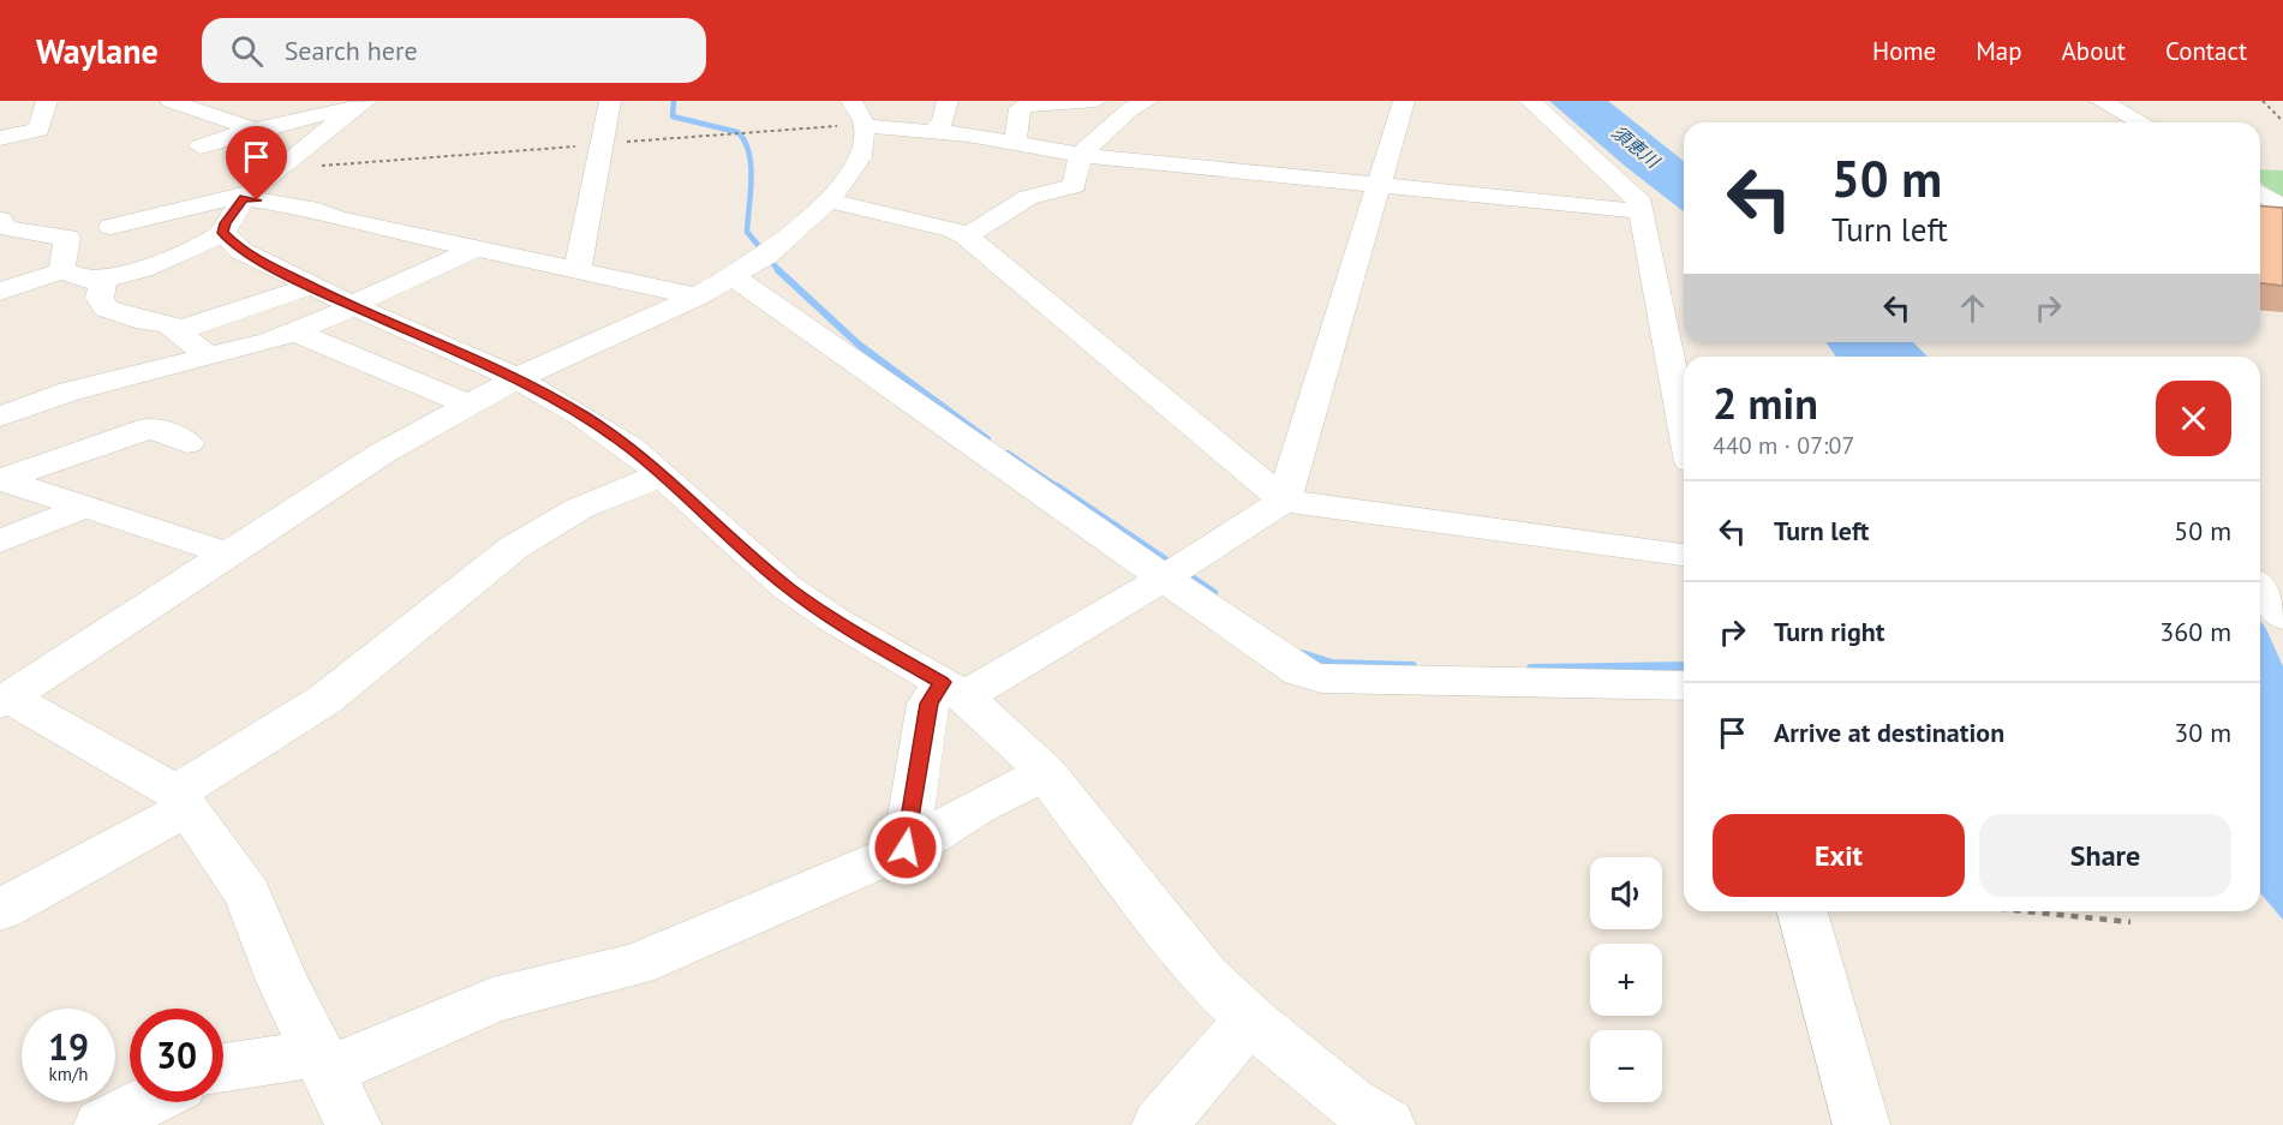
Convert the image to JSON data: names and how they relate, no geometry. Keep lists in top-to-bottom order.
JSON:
{
  "water": ["須恵川"],
  "page": {
    "header": "Waylane",
    "search": "Search here",
    "nav": [
      "Home",
      "Map",
      "About",
      "Contact"
    ],
    "turn": ["50 m", "Turn left"],
    "heading": ["2 min", "440 m · 07:07"],
    "list": [
      {
        "name": "Turn left",
        "value": "50 m"
      },
      {
        "name": "Turn right",
        "value": "360 m"
      },
      {
        "name": "Arrive at destination",
        "value": "30 m"
      }
    ],
    "buttons": ["Exit", "Share"],
    "map_buttons": ["+", "−"],
    "speed": "19 km/h",
    "limit": "30"
  }
}
